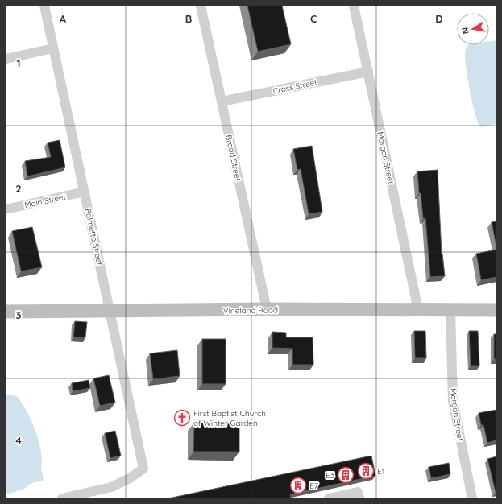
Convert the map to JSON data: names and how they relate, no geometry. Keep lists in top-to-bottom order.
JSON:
{
  "streets": {
    "main road": ["Vineland Road"],
    "street": [
      "Cross Street",
      "Broad Street",
      "Morgan Street",
      "Main Street",
      "Palmetto Street"
    ]
  },
  "crossings": [
    ["Cross Street", "Broad Street"],
    ["Cross Street", "Morgan Street"],
    ["Broad Street", "Vineland Road"],
    ["Morgan Street", "Vineland Road"],
    ["Main Street", "Palmetto Street"],
    ["Palmetto Street", "Vineland Road"]
  ],
  "places": {
    "church": ["First Baptist Church of Winter Garden"],
    "building": ["E1", "E3", "E7"]
  },
  "north": "left",
  "grid": {
    "columns": [
      "A",
      "B",
      "C",
      "D"
    ],
    "rows": [
      "1",
      "2",
      "3",
      "4"
    ]
  }
}
